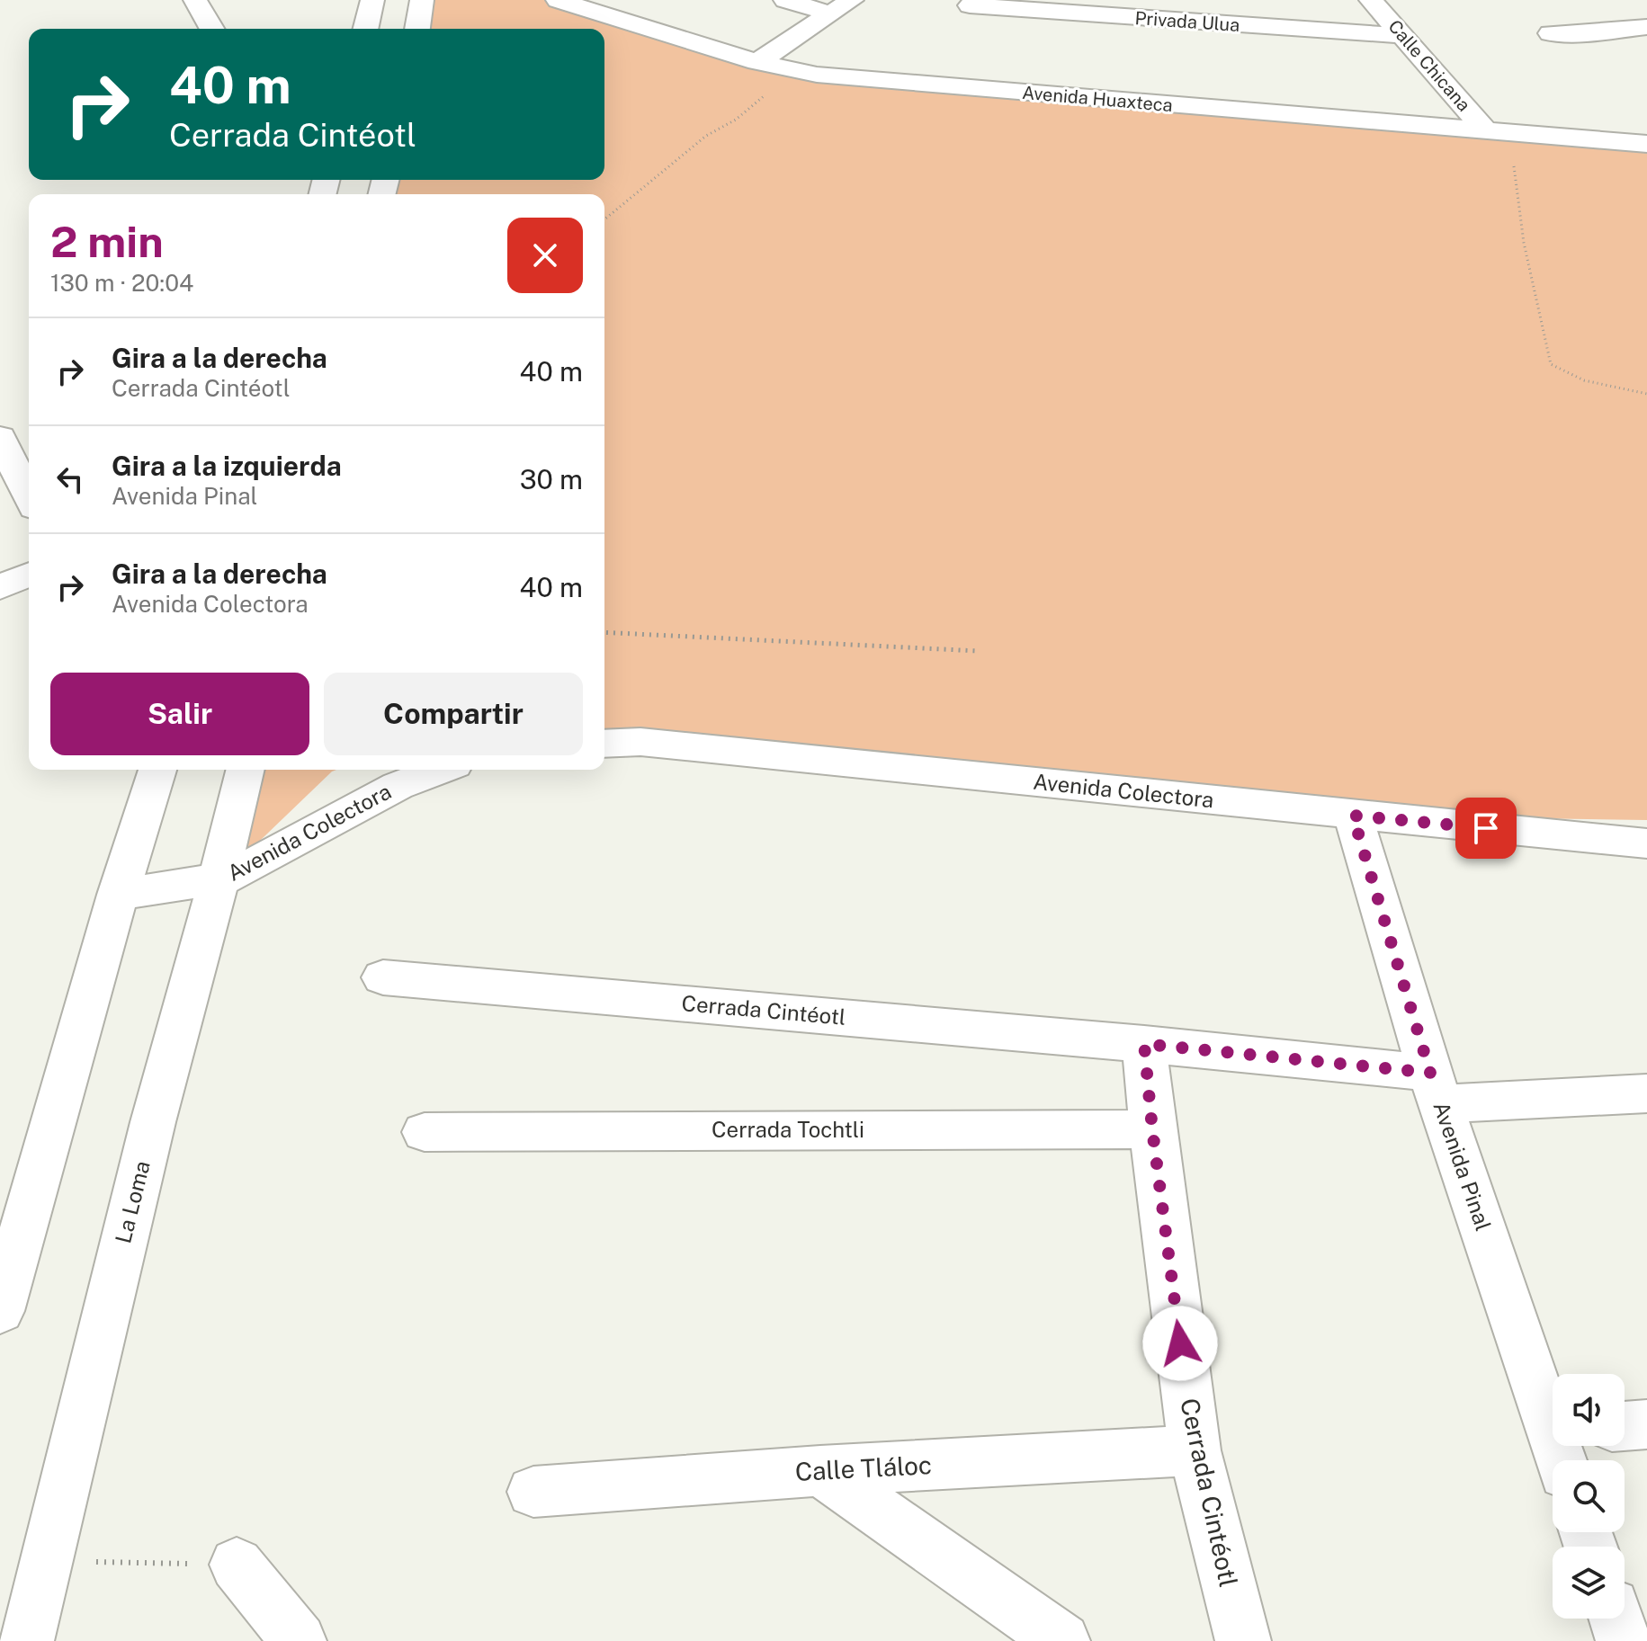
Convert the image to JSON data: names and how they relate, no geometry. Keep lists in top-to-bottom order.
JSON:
{
  "streets": {
    "street": [
      "Privada Ulua",
      "Calle Chicana",
      "Avenida Huaxteca",
      "Avenida Colectora",
      "Cerrada Cintéotl",
      "Cerrada Tochtli",
      "Avenida Pinal",
      "La Loma",
      "Calle Tláloc"
    ]
  },
  "crossings": [
    ["Privada Ulua", "Calle Chicana"],
    ["Calle Chicana", "Avenida Huaxteca"],
    ["Avenida Colectora", "Avenida Pinal"],
    ["Avenida Colectora", "La Loma"],
    ["Cerrada Cintéotl", "Cerrada Tochtli"],
    ["Cerrada Cintéotl", "Avenida Pinal"],
    ["Cerrada Cintéotl", "Calle Tláloc"]
  ],
  "page": {
    "turn": ["40 m", "Cerrada Cintéotl"],
    "heading": ["2 min", "130 m · 20:04"],
    "list": [
      {
        "name": "Gira a la derecha",
        "note": "Cerrada Cintéotl",
        "value": "40 m"
      },
      {
        "name": "Gira a la izquierda",
        "note": "Avenida Pinal",
        "value": "30 m"
      },
      {
        "name": "Gira a la derecha",
        "note": "Avenida Colectora",
        "value": "40 m"
      }
    ],
    "buttons": ["Salir", "Compartir"]
  }
}
